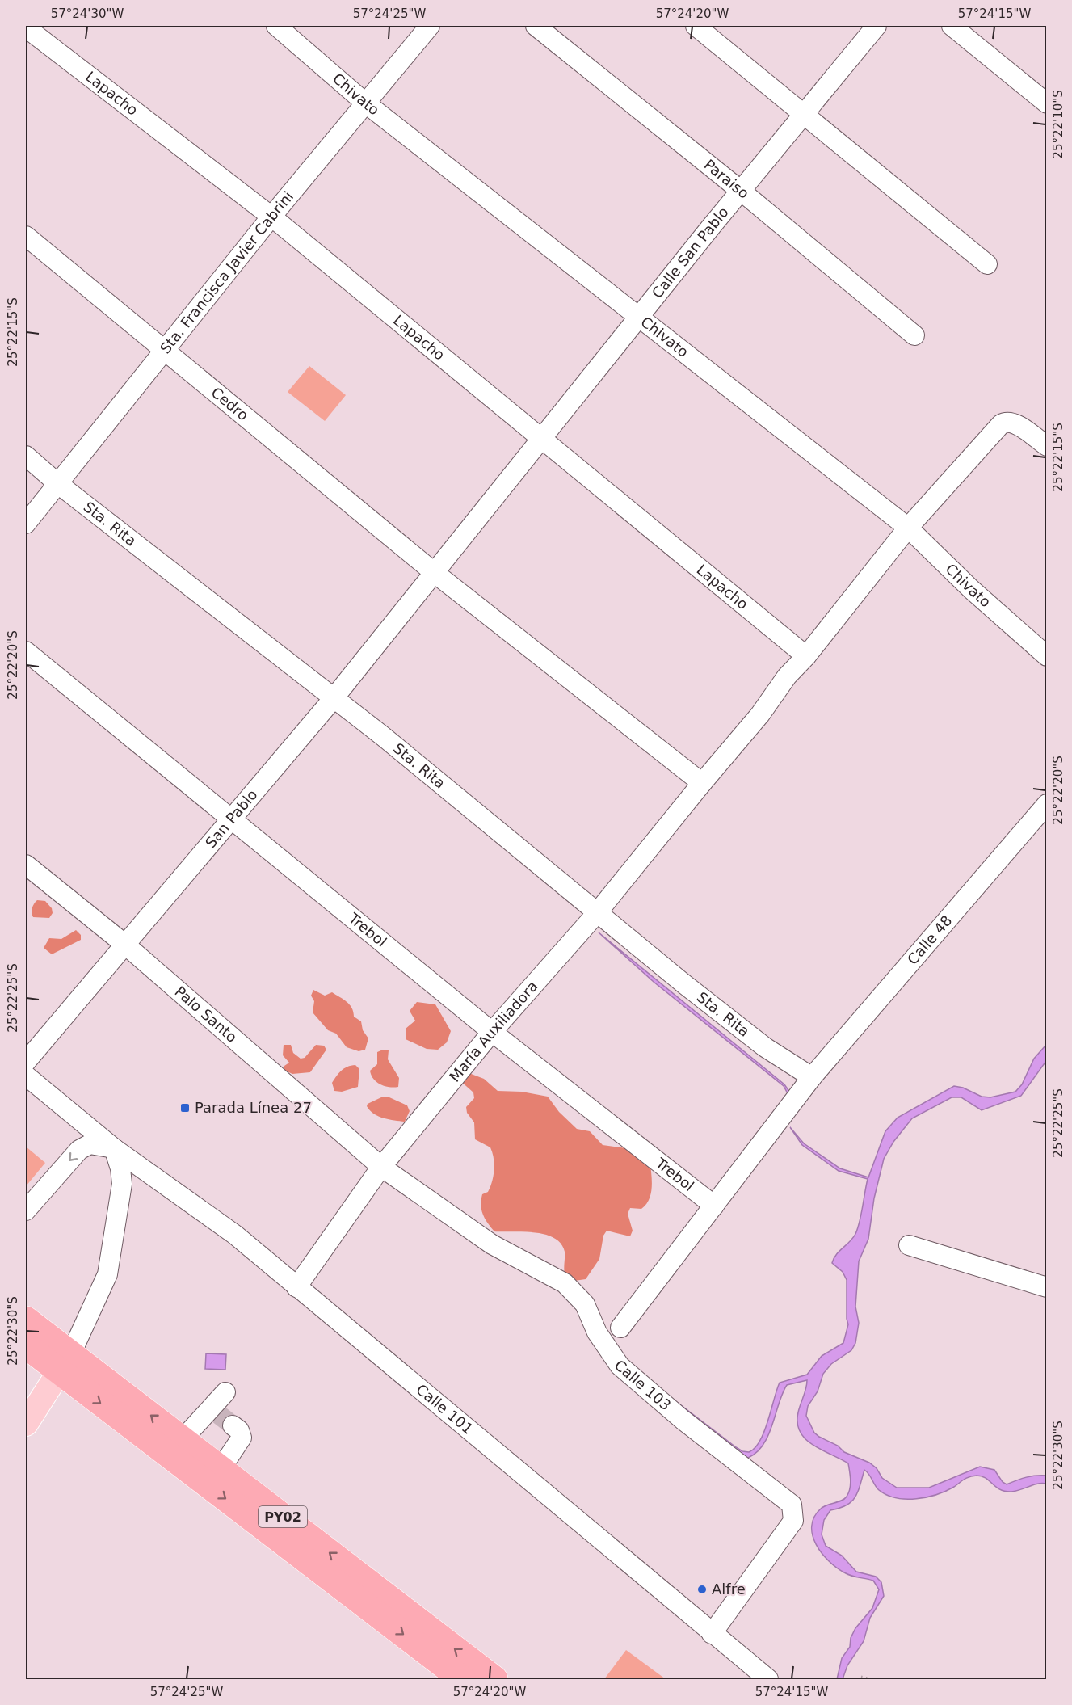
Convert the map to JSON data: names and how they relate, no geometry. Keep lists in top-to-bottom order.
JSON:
{
  "streets": {
    "highway": ["PY02"],
    "street": [
      "Lapacho",
      "Chivato",
      "Paraiso",
      "Calle San Pablo",
      "Sta. Francisca Javier Cabrini",
      "Cedro",
      "Sta. Rita",
      "San Pablo",
      "Trebol",
      "Calle 48",
      "Palo Santo",
      "María Auxiliadora",
      "Calle 103",
      "Calle 101"
    ]
  },
  "crossings": [
    ["Lapacho", "Calle San Pablo"],
    ["Lapacho", "Sta. Francisca Javier Cabrini"],
    ["Lapacho", "María Auxiliadora"],
    ["Chivato", "Calle San Pablo"],
    ["Chivato", "Sta. Francisca Javier Cabrini"],
    ["Chivato", "María Auxiliadora"],
    ["Paraiso", "Calle San Pablo"],
    ["Calle San Pablo", "Cedro"],
    ["Calle San Pablo", "San Pablo"],
    ["Sta. Francisca Javier Cabrini", "Cedro"],
    ["Sta. Francisca Javier Cabrini", "Sta. Rita"],
    ["Cedro", "San Pablo"],
    ["Cedro", "María Auxiliadora"],
    ["Sta. Rita", "San Pablo"],
    ["Sta. Rita", "Calle 48"],
    ["Sta. Rita", "María Auxiliadora"],
    ["San Pablo", "Trebol"],
    ["San Pablo", "Palo Santo"],
    ["Trebol", "Calle 48"],
    ["Trebol", "María Auxiliadora"],
    ["Palo Santo", "María Auxiliadora"],
    ["Palo Santo", "Calle 103"],
    ["María Auxiliadora", "Calle 103"],
    ["María Auxiliadora", "Calle 101"],
    ["Calle 103", "Calle 101"]
  ],
  "places": {
    "transit": ["Parada Línea 27"],
    "other": ["Alfre"]
  },
  "coordinates": [
    "57°24'30\"W",
    "57°24'25\"W",
    "57°24'20\"W",
    "57°24'15\"W",
    "25°22'10\"S",
    "25°22'15\"S",
    "25°22'20\"S",
    "25°22'25\"S",
    "25°22'30\"S"
  ]
}
